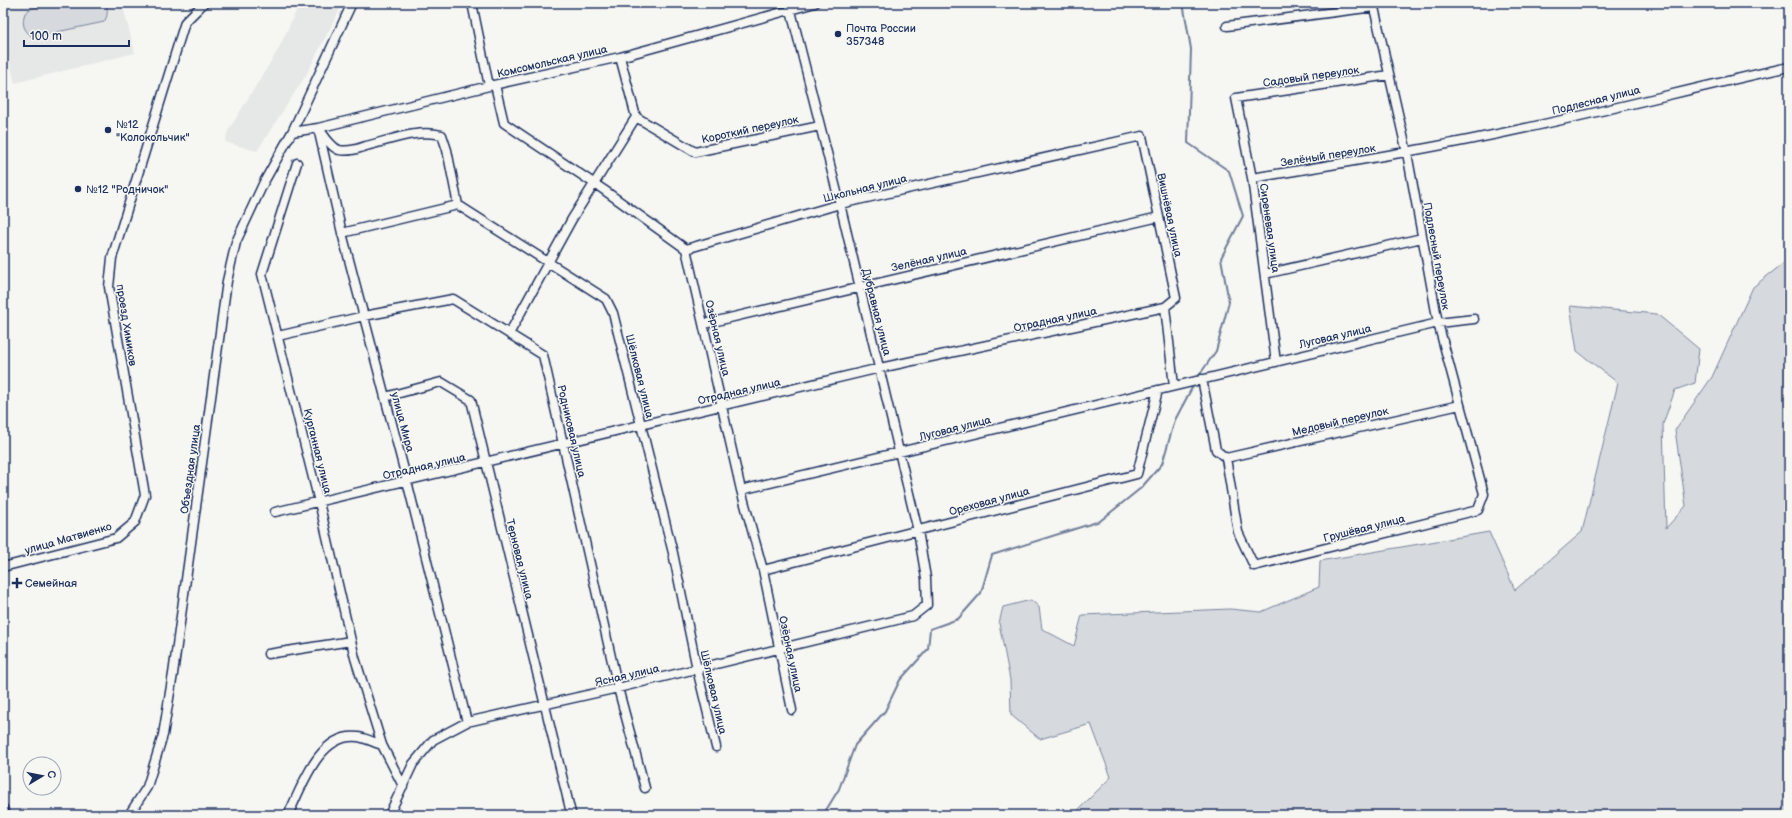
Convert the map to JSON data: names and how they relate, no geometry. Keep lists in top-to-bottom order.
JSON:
{
  "streets": {
    "street": [
      "Комсомольская улица",
      "Садовый переулок",
      "Подлесная улица",
      "Короткий переулок",
      "Зелёный переулок",
      "Школьная улица",
      "Вишнёвая улица",
      "Сиреневая улица",
      "Подлесный переулок",
      "Зелёная улица",
      "Дубравная улица",
      "Отрадная улица",
      "проезд Химиков",
      "Луговая улица",
      "Озёрная улица",
      "Шёлковая улица",
      "Медовый переулок",
      "улица Мира",
      "Родниковая улица",
      "Курганная улица",
      "Объездная улица",
      "Ореховая улица",
      "Грушёвая улица",
      "улица Матвиенко",
      "Терновая улица",
      "Ясная улица"
    ]
  },
  "crossings": [
    ["Комсомольская улица", "Дубравная улица"],
    ["Комсомольская улица", "улица Мира"],
    ["Комсомольская улица", "Объездная улица"],
    ["Садовый переулок", "Сиреневая улица"],
    ["Садовый переулок", "Подлесный переулок"],
    ["Подлесная улица", "Зелёный переулок"],
    ["Подлесная улица", "Подлесный переулок"],
    ["Короткий переулок", "Дубравная улица"],
    ["Зелёный переулок", "Сиреневая улица"],
    ["Зелёный переулок", "Подлесный переулок"],
    ["Школьная улица", "Вишнёвая улица"],
    ["Школьная улица", "Дубравная улица"],
    ["Школьная улица", "Озёрная улица"],
    ["Вишнёвая улица", "Зелёная улица"],
    ["Вишнёвая улица", "Отрадная улица"],
    ["Сиреневая улица", "Луговая улица"],
    ["Подлесный переулок", "Луговая улица"],
    ["Подлесный переулок", "Медовый переулок"],
    ["Подлесный переулок", "Грушёвая улица"],
    ["Зелёная улица", "Дубравная улица"],
    ["Зелёная улица", "Озёрная улица"],
    ["Дубравная улица", "Отрадная улица"],
    ["Дубравная улица", "Луговая улица"],
    ["Дубравная улица", "Ореховая улица"],
    ["Дубравная улица", "Ясная улица"],
    ["Отрадная улица", "Озёрная улица"],
    ["Отрадная улица", "Шёлковая улица"],
    ["Отрадная улица", "улица Мира"],
    ["Отрадная улица", "Родниковая улица"],
    ["Отрадная улица", "Курганная улица"],
    ["Отрадная улица", "Терновая улица"],
    ["проезд Химиков", "улица Матвиенко"],
    ["Луговая улица", "Озёрная улица"],
    ["Луговая улица", "Ореховая улица"],
    ["Озёрная улица", "Ореховая улица"],
    ["Озёрная улица", "Ясная улица"],
    ["Шёлковая улица", "Ясная улица"],
    ["Медовый переулок", "Грушёвая улица"],
    ["улица Мира", "Родниковая улица"],
    ["улица Мира", "Терновая улица"],
    ["улица Мира", "Ясная улица"],
    ["Родниковая улица", "Курганная улица"],
    ["Родниковая улица", "Ясная улица"],
    ["Курганная улица", "Ясная улица"],
    ["Терновая улица", "Ясная улица"]
  ],
  "places": {
    "other": ["Почта России 357348", "№12 \"Колокольчик\"", "№12 \"Родничок\""],
    "health": ["Семейная"]
  },
  "scale_bar": "100 m",
  "north": "right"
}
